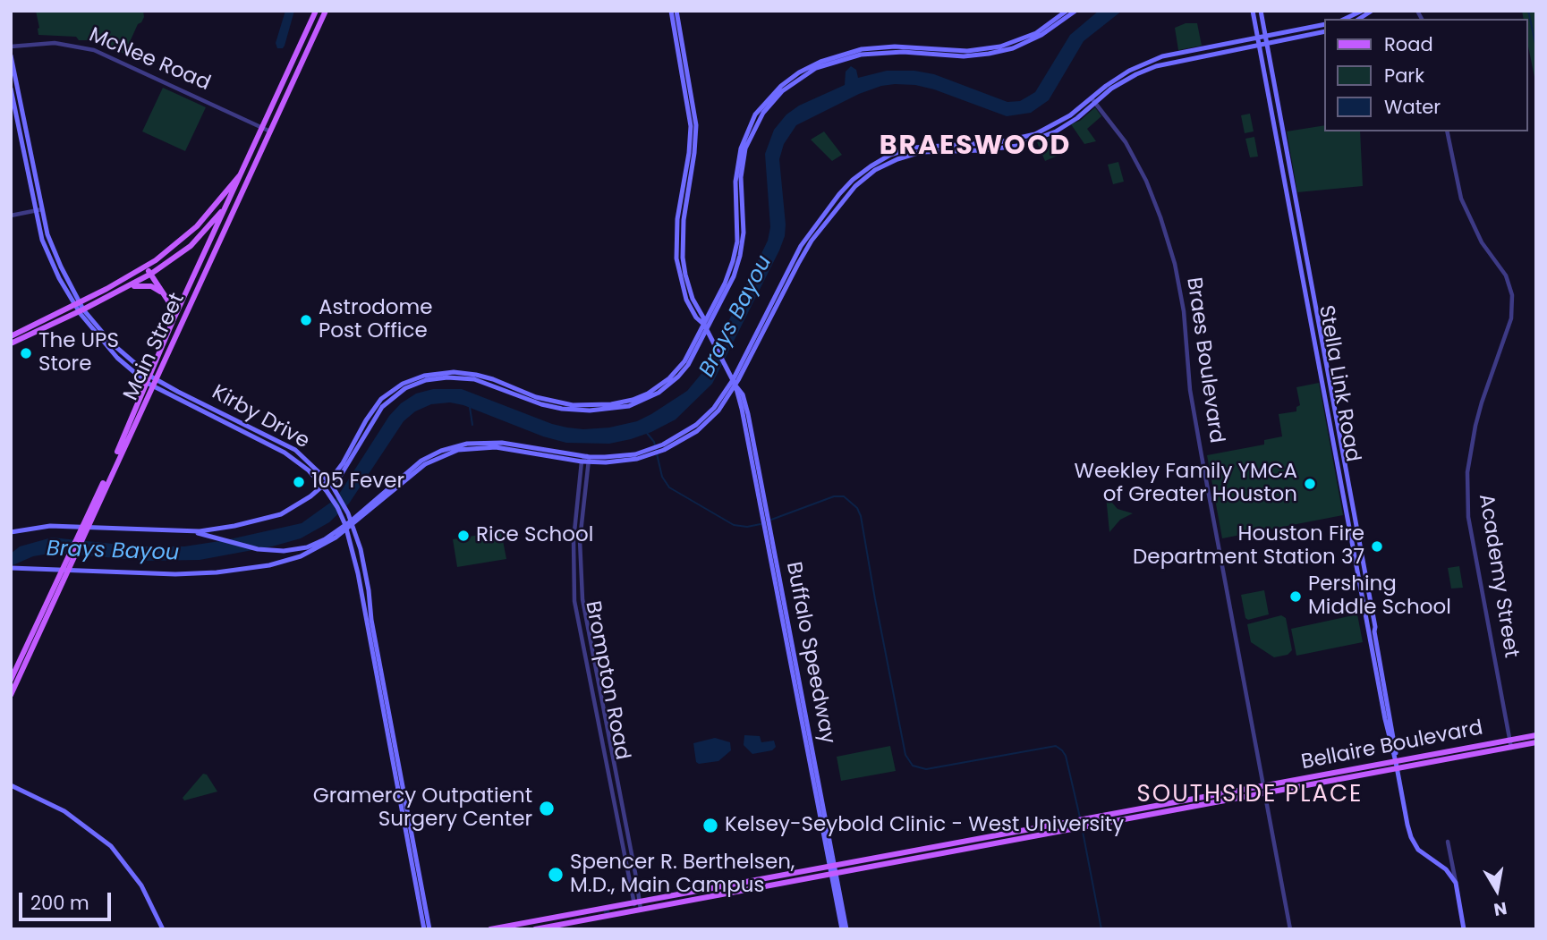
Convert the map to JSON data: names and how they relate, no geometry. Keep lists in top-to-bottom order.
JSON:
{
  "streets": {
    "main road": [
      "Main Street",
      "Stella Link Road",
      "Kirby Drive",
      "Buffalo Speedway",
      "Bellaire Boulevard"
    ],
    "street": [
      "McNee Road",
      "Braes Boulevard",
      "Academy Street",
      "Brompton Road"
    ]
  },
  "crossings": [
    ["McNee Road", "Main Street"],
    ["Main Street", "Kirby Drive"],
    ["Braes Boulevard", "Bellaire Boulevard"],
    ["Stella Link Road", "Bellaire Boulevard"],
    ["Academy Street", "Bellaire Boulevard"],
    ["Buffalo Speedway", "Bellaire Boulevard"],
    ["Brompton Road", "Bellaire Boulevard"]
  ],
  "districts": ["BRAESWOOD", "SOUTHSIDE PLACE"],
  "water": ["Brays Bayou"],
  "places": [
    "Astrodome Post Office",
    "The UPS Store",
    "105 Fever",
    "Weekley Family YMCA of Greater Houston",
    "Rice School",
    "Houston Fire Department Station 37",
    "Pershing Middle School",
    "Gramercy Outpatient Surgery Center",
    "Kelsey-Seybold Clinic - West University",
    "Spencer R. Berthelsen, M.D., Main Campus"
  ],
  "legend": ["Road", "Park", "Water"],
  "scale_bar": "200 m",
  "north": "bottom"
}
